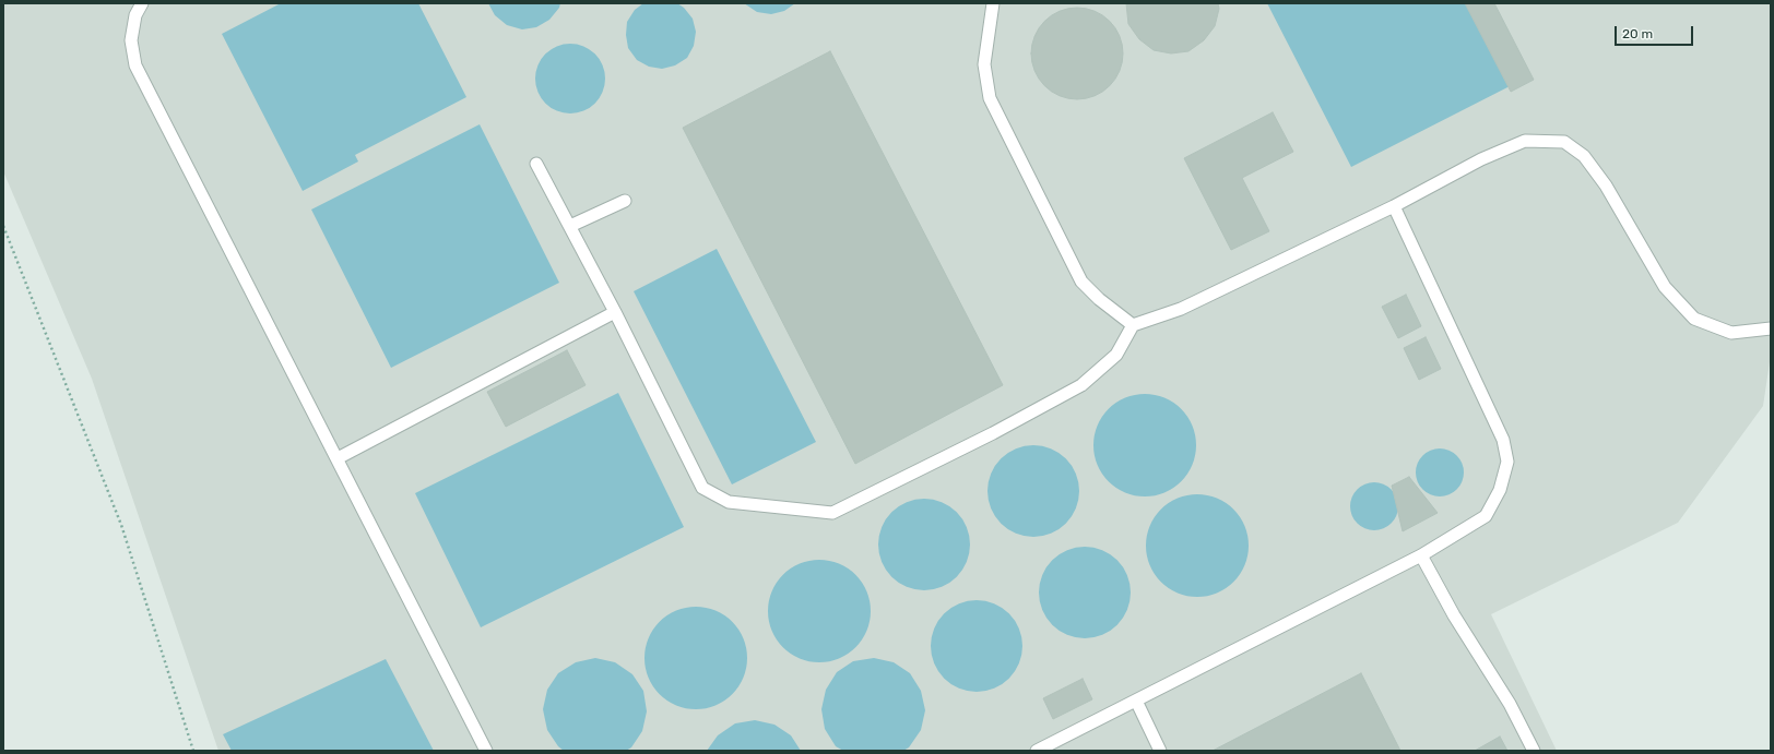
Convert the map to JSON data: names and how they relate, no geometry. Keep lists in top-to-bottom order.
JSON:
{
  "scale_bar": "20 m"
}
